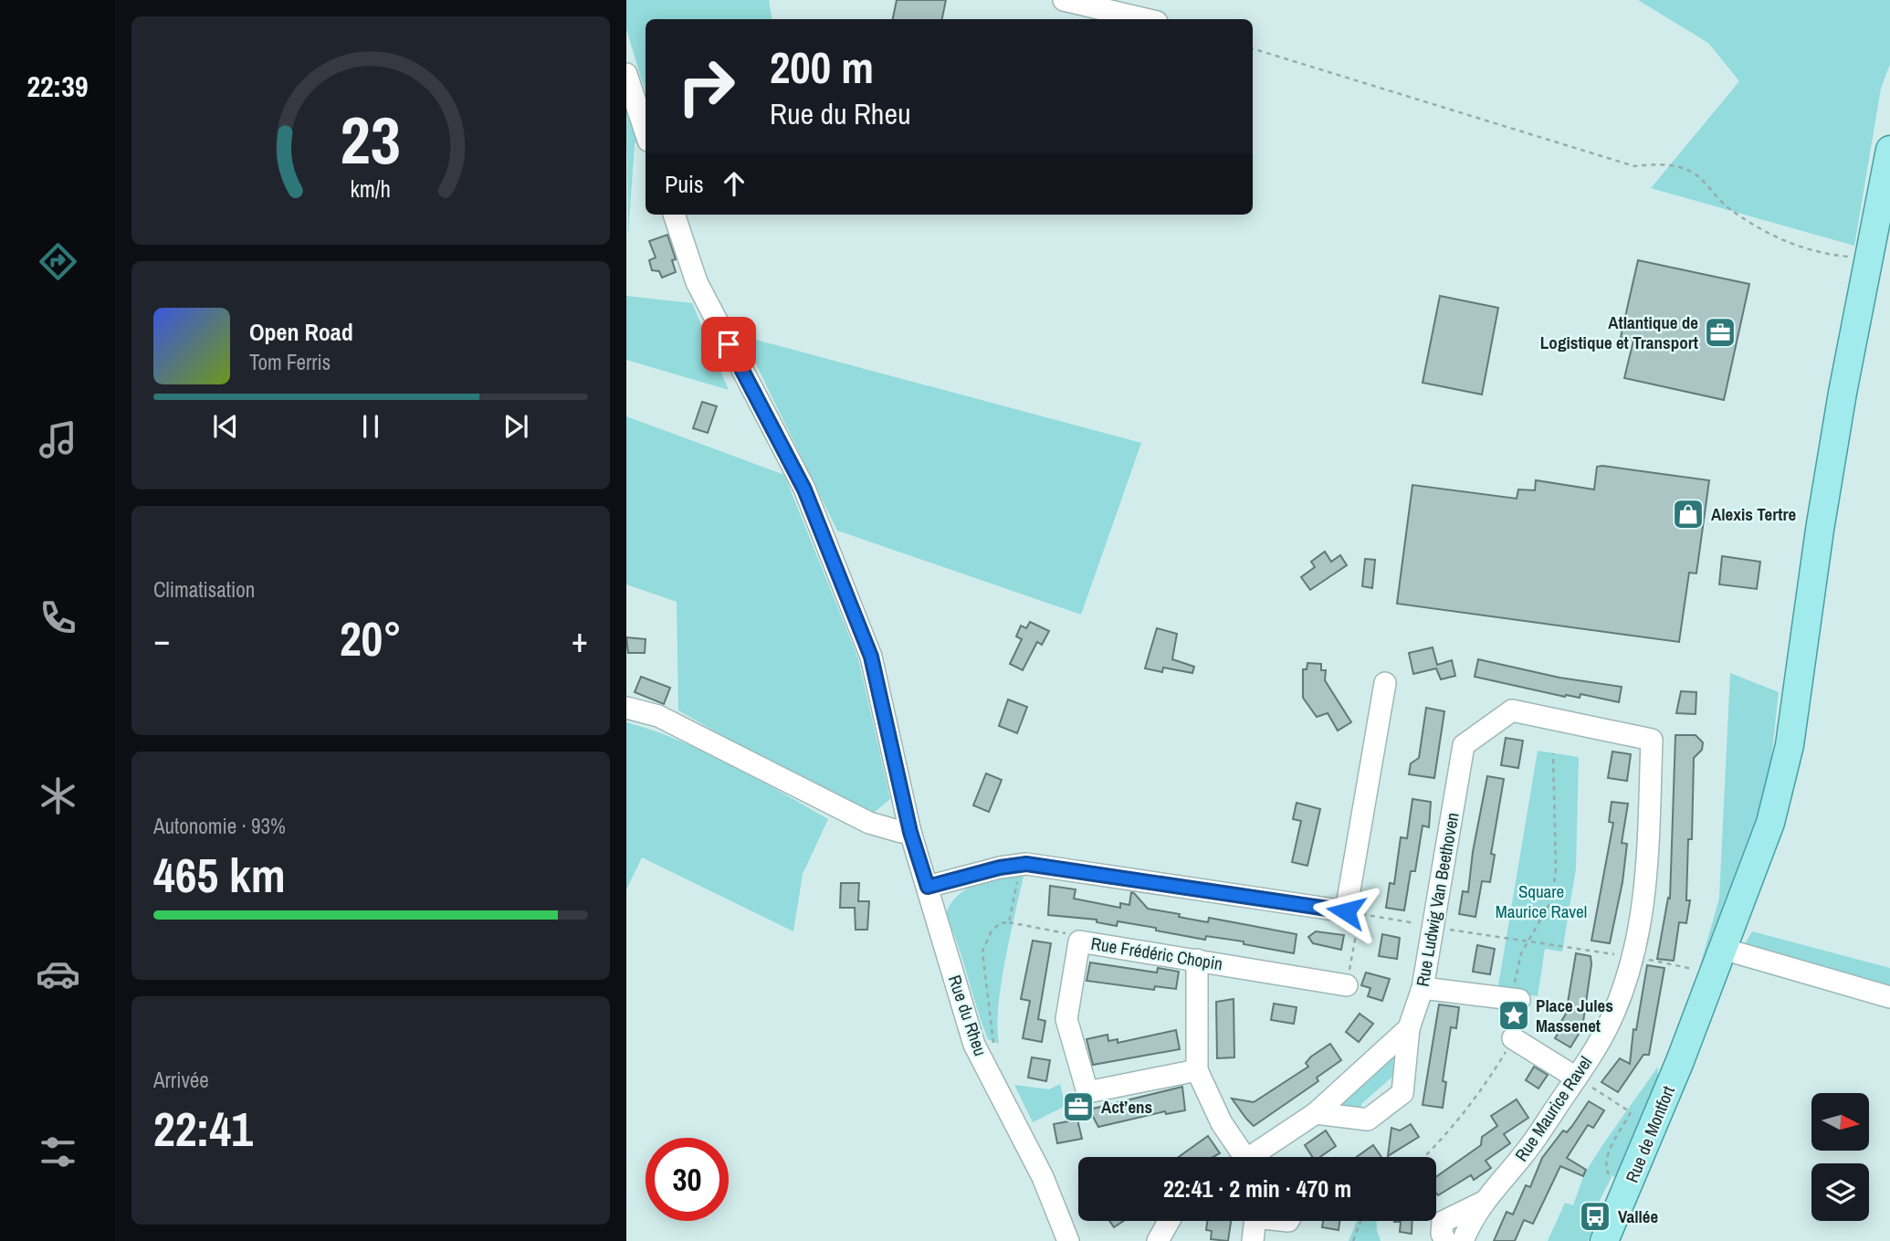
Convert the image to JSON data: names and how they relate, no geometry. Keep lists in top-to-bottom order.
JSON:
{
  "streets": {
    "main road": ["Rue de Montfort"],
    "street": [
      "Rue Ludwig Van Beethoven",
      "Rue Frédéric Chopin",
      "Rue du Rheu",
      "Rue Maurice Ravel"
    ]
  },
  "crossings": [
    ["Rue Ludwig Van Beethoven", "Rue Maurice Ravel"]
  ],
  "parks": ["Square Maurice Ravel"],
  "places": {
    "office": ["Atlantique de Logistique et Transport", "Act’ens"],
    "shop": ["Alexis Tertre"],
    "place": ["Place Jules Massenet"],
    "bus stop": ["Vallée"]
  },
  "north": "right",
  "page": {
    "tabs": "22:39",
    "turn": ["200 m", "Rue du Rheu"],
    "then": "Puis",
    "song": ["Open Road", "Tom Ferris"],
    "tile": [
      "Climatisation",
      ["Autonomie · 93%", "465 km"],
      ["Arrivée", "22:41"]
    ],
    "heat": ["−", "20°", "+"],
    "limit": "30",
    "trip": "22:41 · 2 min · 470 m",
    "gauge": ["23", "km/h"]
  }
}
